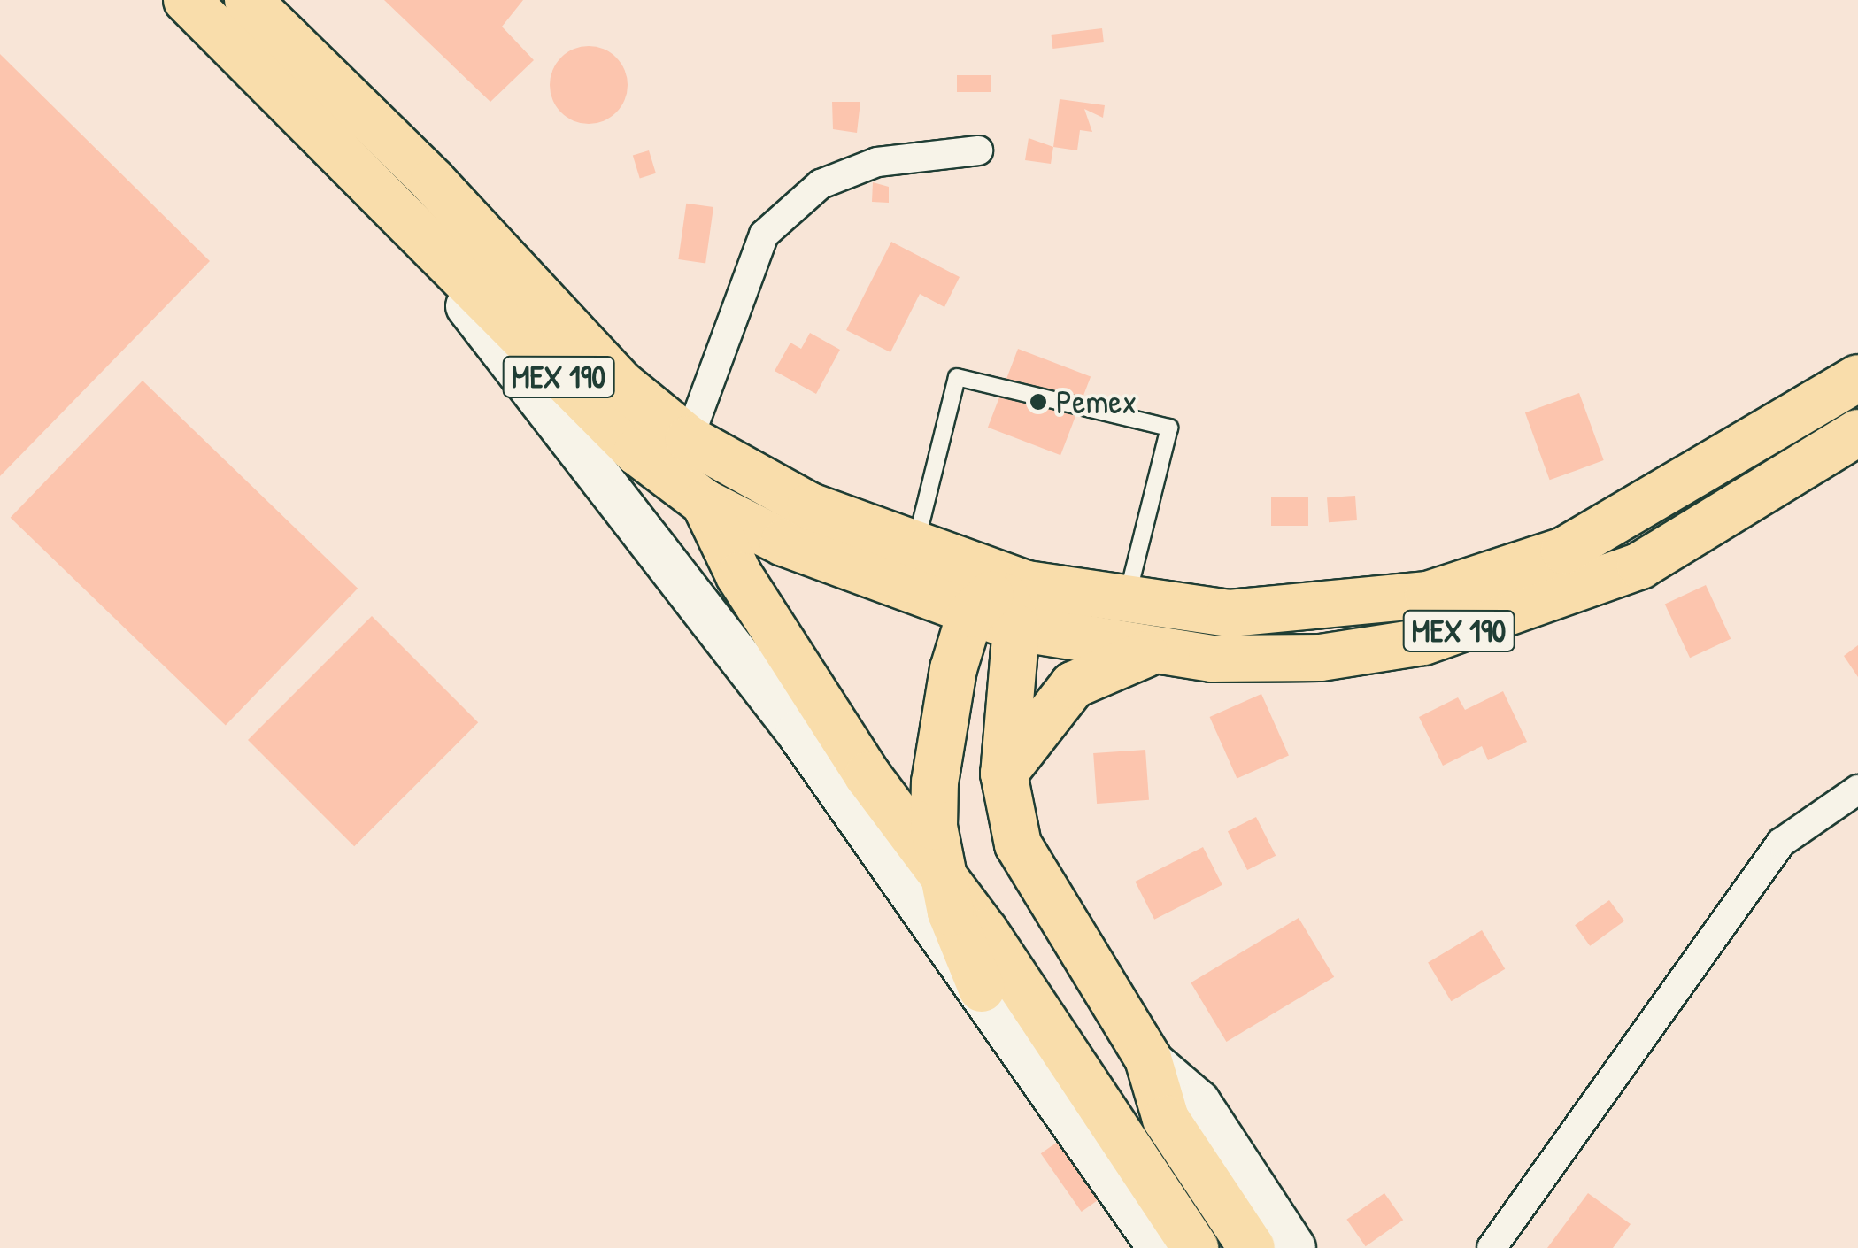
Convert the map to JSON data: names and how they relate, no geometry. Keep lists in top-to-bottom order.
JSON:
{
  "streets": {
    "main road": ["MEX 190"]
  },
  "places": ["Pemex"]
}
